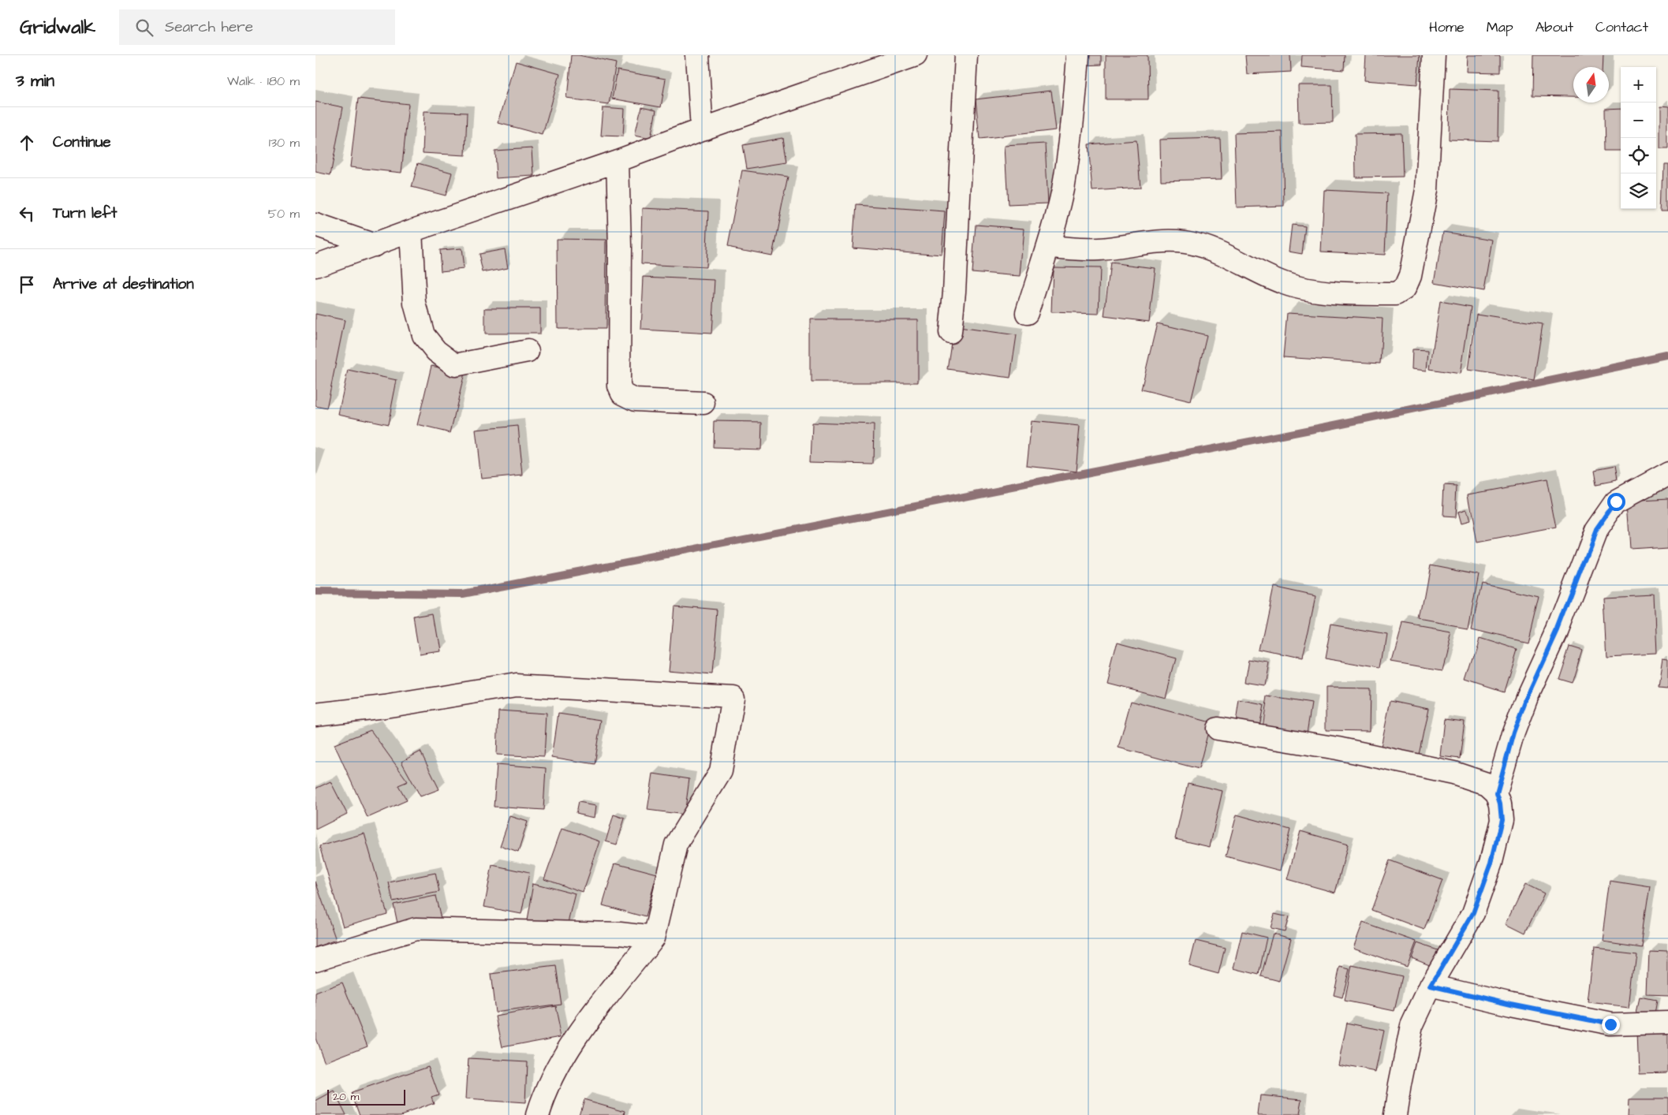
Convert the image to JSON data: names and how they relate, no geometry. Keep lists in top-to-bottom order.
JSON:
{
  "scale_bar": "20 m",
  "north": "top",
  "page": {
    "header": "Gridwalk",
    "search": "Search here",
    "nav": [
      "Home",
      "Map",
      "About",
      "Contact"
    ],
    "heading": ["3 min", "Walk · 180 m"],
    "map_buttons": ["+", "−"],
    "list": [
      ["Continue", "130 m"],
      ["Turn left", "50 m"],
      "Arrive at destination"
    ],
    "scale": "20 m"
  }
}
